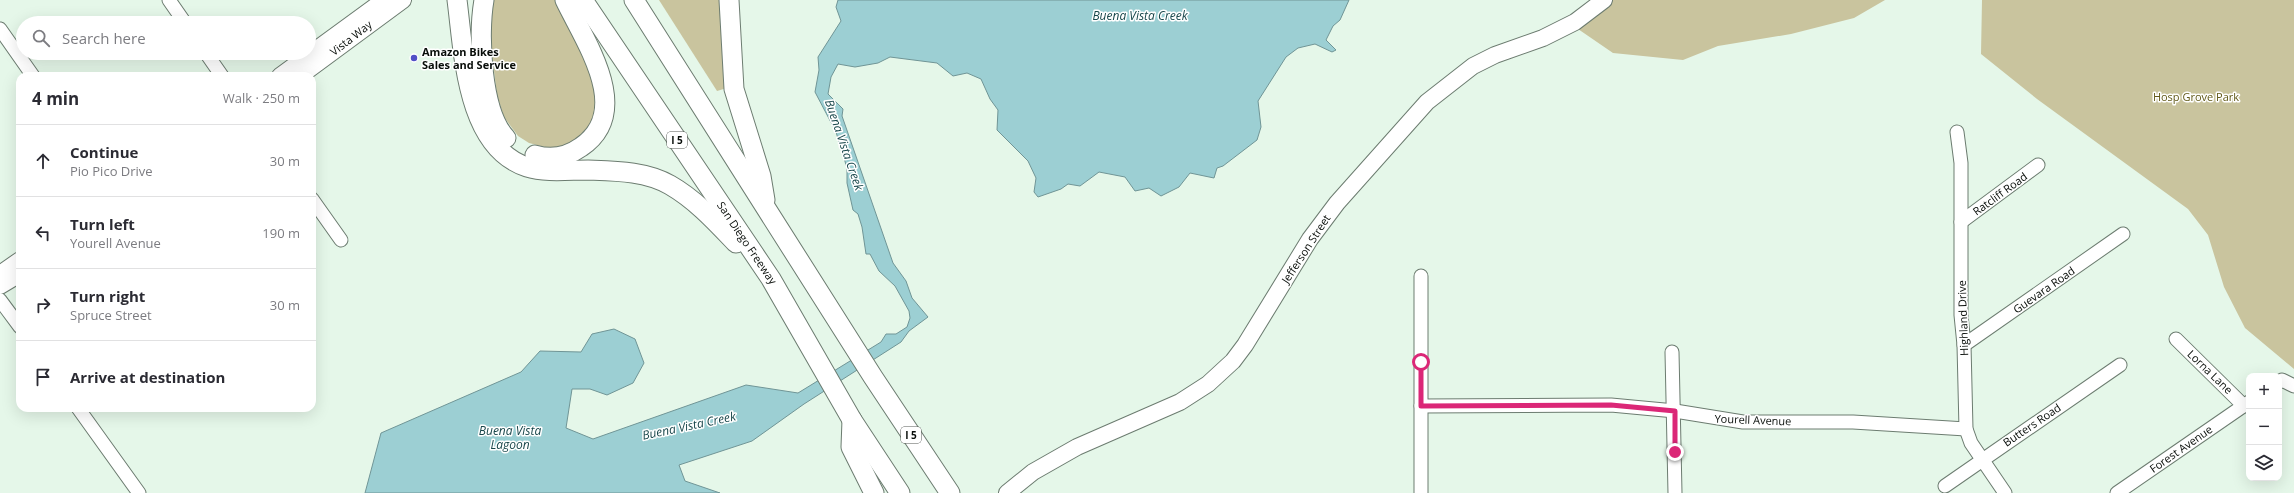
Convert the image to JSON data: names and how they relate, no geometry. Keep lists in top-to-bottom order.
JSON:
{
  "streets": {
    "highway": ["I 5", "San Diego Freeway"],
    "main road": ["Vista Way", "Jefferson Street"],
    "street": [
      "Ratcliff Road",
      "Guevara Road",
      "Highland Drive",
      "Lorna Lane",
      "Yourell Avenue",
      "Butters Road",
      "Forest Avenue"
    ]
  },
  "crossings": [
    ["Ratcliff Road", "Highland Drive"],
    ["Guevara Road", "Highland Drive"],
    ["Highland Drive", "Yourell Avenue"],
    ["Highland Drive", "Butters Road"]
  ],
  "water": ["Buena Vista Creek", "Buena Vista Lagoon"],
  "parks": ["Hosp Grove Park"],
  "places": ["Amazon Bikes Sales and Service"],
  "page": {
    "search": "Search here",
    "heading": ["4 min", "Walk · 250 m"],
    "list": [
      ["Continue", "Pio Pico Drive", "30 m"],
      ["Turn left", "Yourell Avenue", "190 m"],
      ["Turn right", "Spruce Street", "30 m"],
      "Arrive at destination"
    ],
    "map_buttons": ["+", "−"]
  }
}
